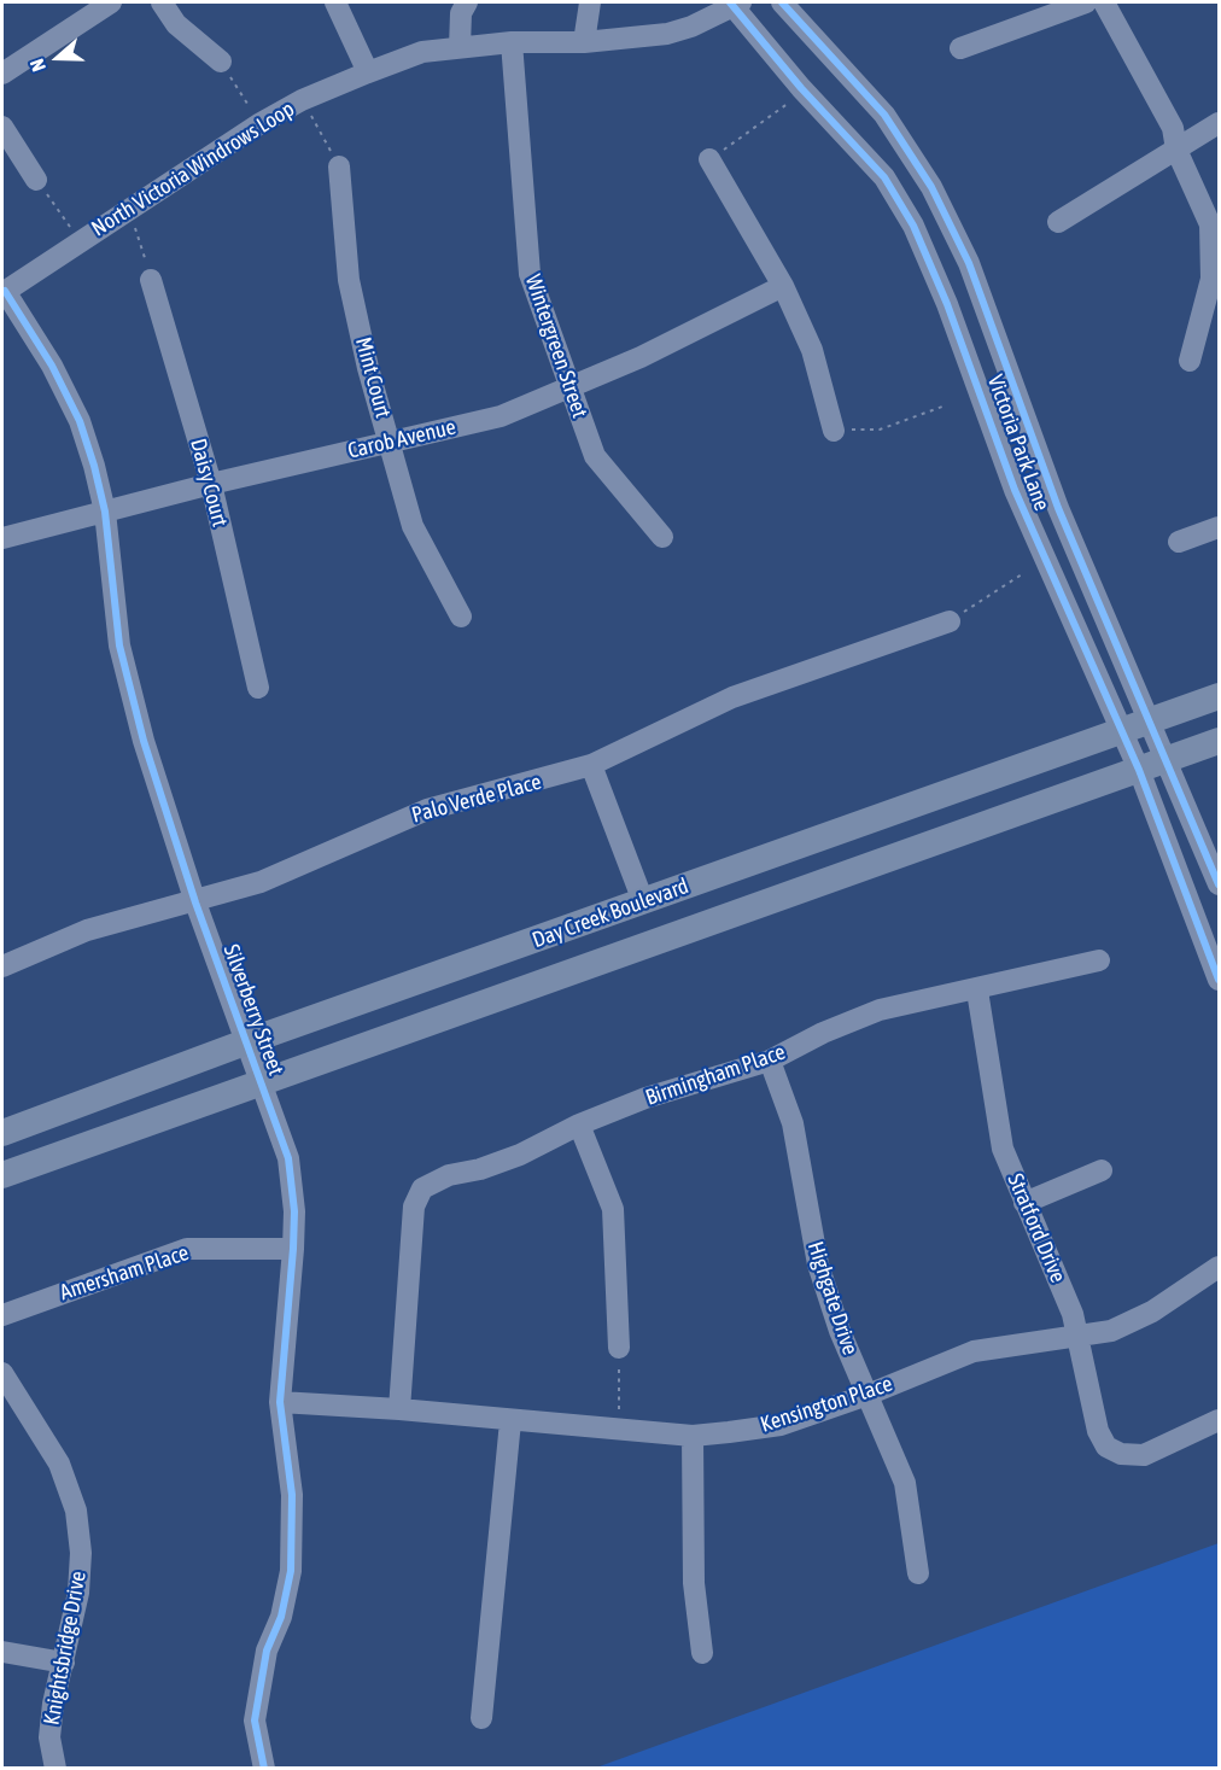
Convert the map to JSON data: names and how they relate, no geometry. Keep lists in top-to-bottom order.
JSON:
{
  "streets": {
    "main road": ["Day Creek Boulevard"],
    "street": [
      "North Victoria Windrows Loop",
      "Wintergreen Street",
      "Mint Court",
      "Carob Avenue",
      "Victoria Park Lane",
      "Daisy Court",
      "Palo Verde Place",
      "Silverberry Street",
      "Birmingham Place",
      "Stratford Drive",
      "Amersham Place",
      "Highgate Drive",
      "Kensington Place",
      "Knightsbridge Drive"
    ]
  },
  "crossings": [
    ["North Victoria Windrows Loop", "Wintergreen Street"],
    ["North Victoria Windrows Loop", "Victoria Park Lane"],
    ["North Victoria Windrows Loop", "Silverberry Street"],
    ["Wintergreen Street", "Carob Avenue"],
    ["Mint Court", "Carob Avenue"],
    ["Carob Avenue", "Daisy Court"],
    ["Carob Avenue", "Silverberry Street"],
    ["Victoria Park Lane", "Day Creek Boulevard"],
    ["Palo Verde Place", "Silverberry Street"],
    ["Day Creek Boulevard", "Silverberry Street"],
    ["Silverberry Street", "Amersham Place"],
    ["Silverberry Street", "Kensington Place"],
    ["Birmingham Place", "Stratford Drive"],
    ["Birmingham Place", "Highgate Drive"],
    ["Birmingham Place", "Kensington Place"],
    ["Stratford Drive", "Kensington Place"],
    ["Highgate Drive", "Kensington Place"]
  ],
  "north": "left"
}
